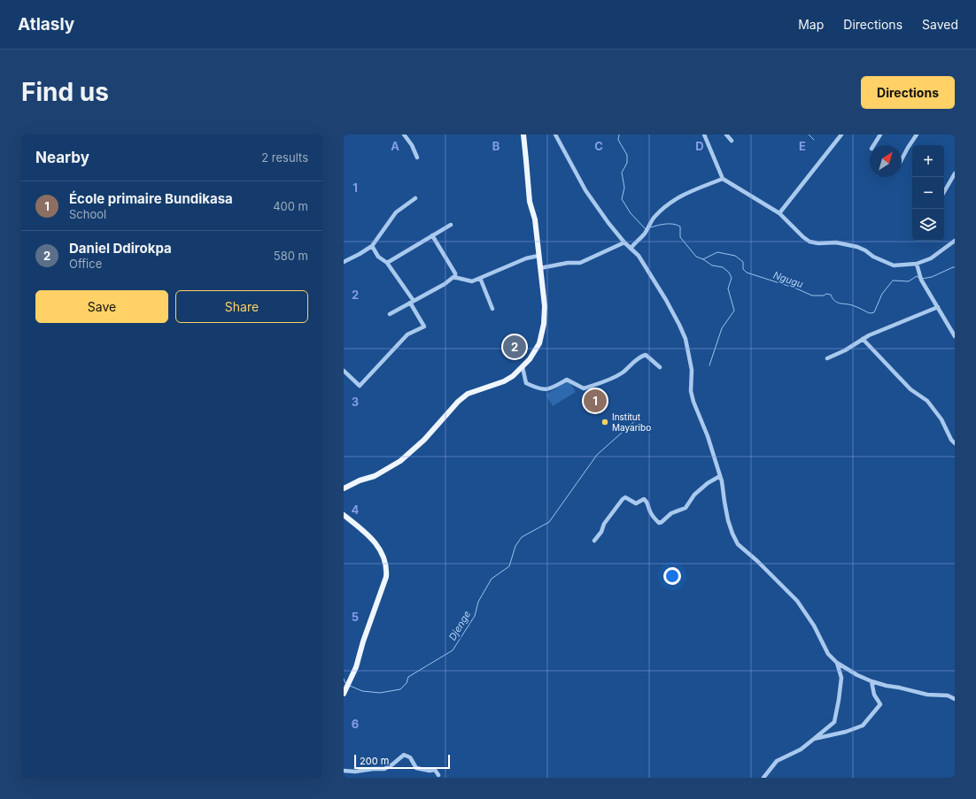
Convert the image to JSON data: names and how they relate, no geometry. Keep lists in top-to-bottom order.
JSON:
{
  "water": ["Ngugu", "Djenge"],
  "places": ["Institut Mayaribo"],
  "scale_bar": "200 m",
  "north": "top right",
  "page": {
    "header": "Atlasly",
    "nav": ["Map", "Directions", "Saved"],
    "buttons": [
      "Directions",
      ["Save", "Share"]
    ],
    "title": "Find us",
    "heading": ["Nearby", "2 results"],
    "map_buttons": ["+", "−"],
    "list": [
      {
        "mark": "1",
        "name": "École primaire Bundikasa",
        "note": "School",
        "value": "400 m"
      },
      {
        "mark": "2",
        "name": "Daniel Ddirokpa",
        "note": "Office",
        "value": "580 m"
      }
    ],
    "pins": ["2", "1"],
    "scale": "200 m"
  },
  "grid": {
    "columns": [
      "A",
      "B",
      "C",
      "D",
      "E"
    ],
    "rows": [
      "1",
      "2",
      "3",
      "4",
      "5",
      "6"
    ]
  }
}
